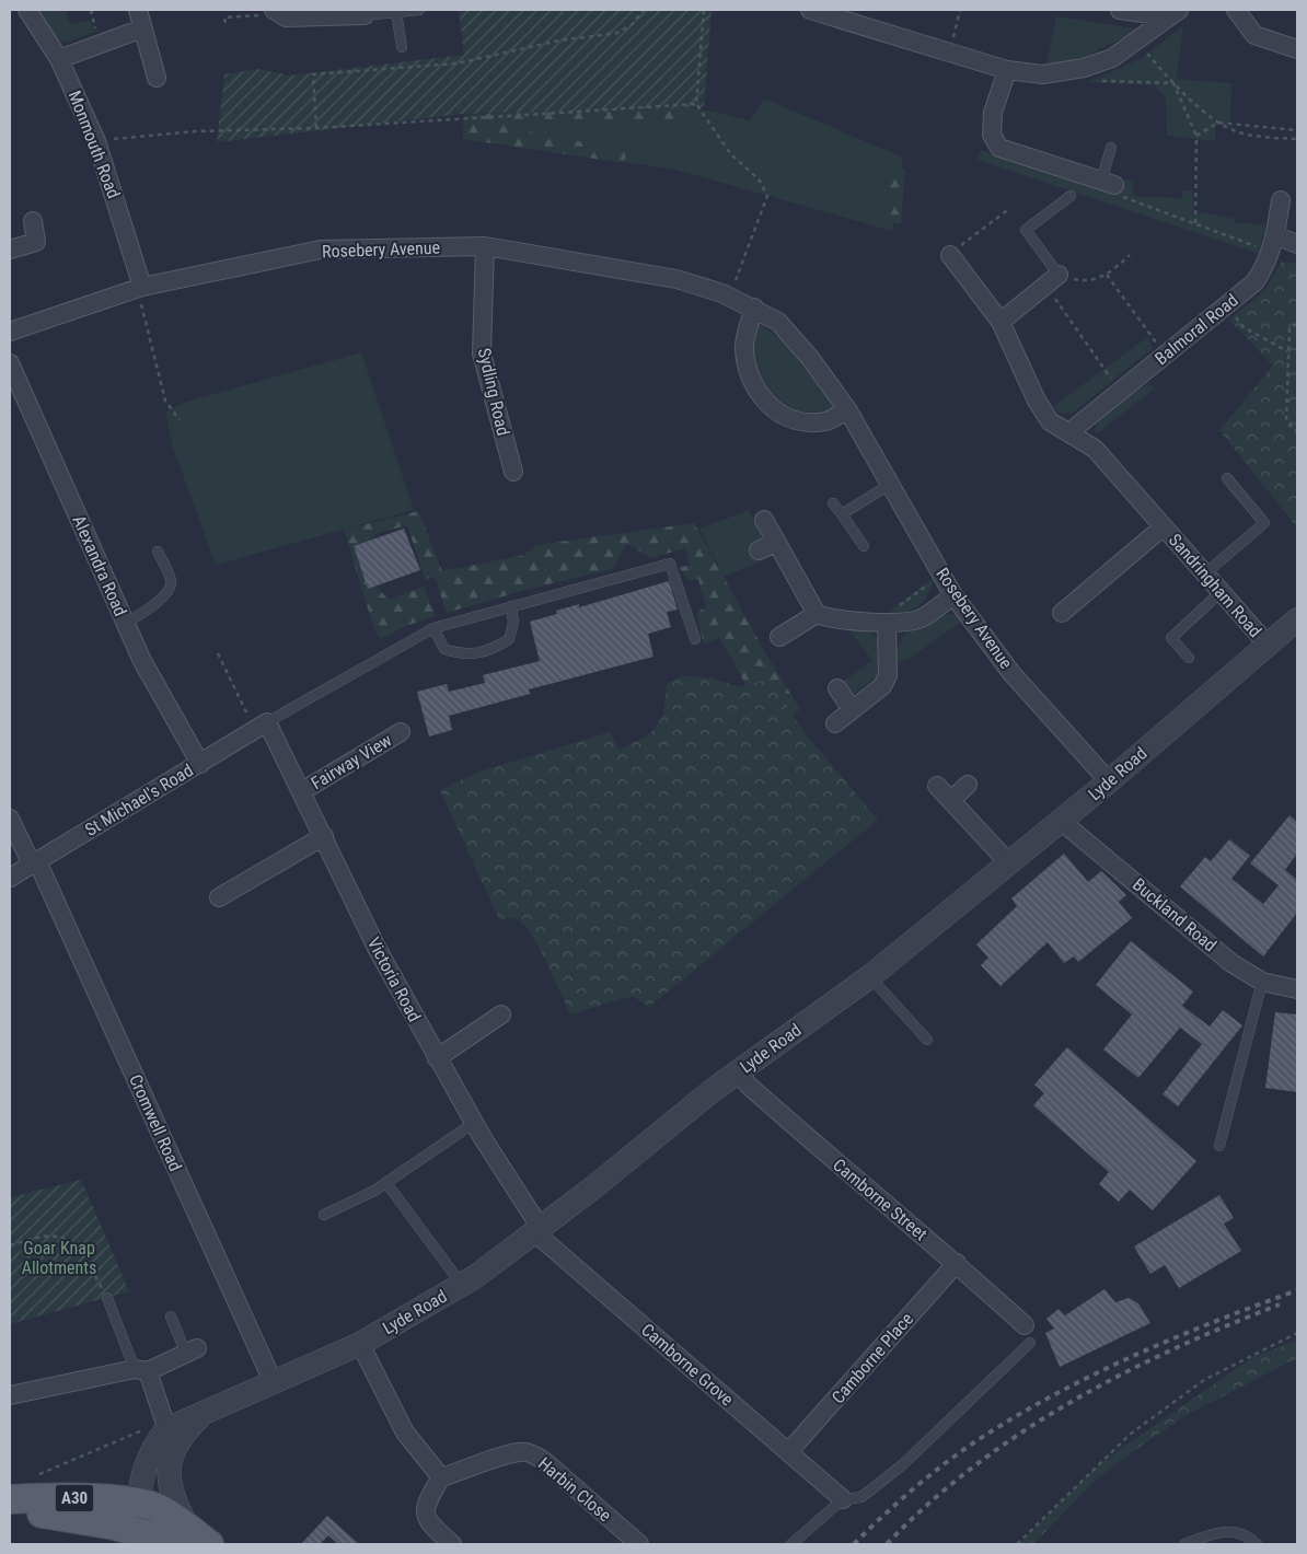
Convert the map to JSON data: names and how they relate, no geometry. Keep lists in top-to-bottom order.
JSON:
{
  "streets": {
    "main road": ["A30"],
    "street": [
      "Monmouth Road",
      "Rosebery Avenue",
      "Balmoral Road",
      "Sydling Road",
      "Alexandra Road",
      "Sandringham Road",
      "Fairway View",
      "Lyde Road",
      "St Michael's Road",
      "Buckland Road",
      "Victoria Road",
      "Cromwell Road",
      "Camborne Street",
      "Camborne Place",
      "Camborne Grove",
      "Harbin Close"
    ]
  },
  "crossings": [
    ["Monmouth Road", "Rosebery Avenue"],
    ["Rosebery Avenue", "Sydling Road"],
    ["Rosebery Avenue", "Lyde Road"],
    ["Balmoral Road", "Sandringham Road"],
    ["Alexandra Road", "St Michael's Road"],
    ["Sandringham Road", "Lyde Road"],
    ["Fairway View", "Victoria Road"],
    ["Lyde Road", "Buckland Road"],
    ["Lyde Road", "Victoria Road"],
    ["Lyde Road", "Cromwell Road"],
    ["Lyde Road", "Camborne Street"],
    ["Lyde Road", "Camborne Grove"],
    ["St Michael's Road", "Victoria Road"],
    ["St Michael's Road", "Cromwell Road"],
    ["Victoria Road", "Camborne Grove"],
    ["Camborne Street", "Camborne Place"],
    ["Camborne Place", "Camborne Grove"]
  ],
  "parks": ["Goar Knap Allotments"]
}
